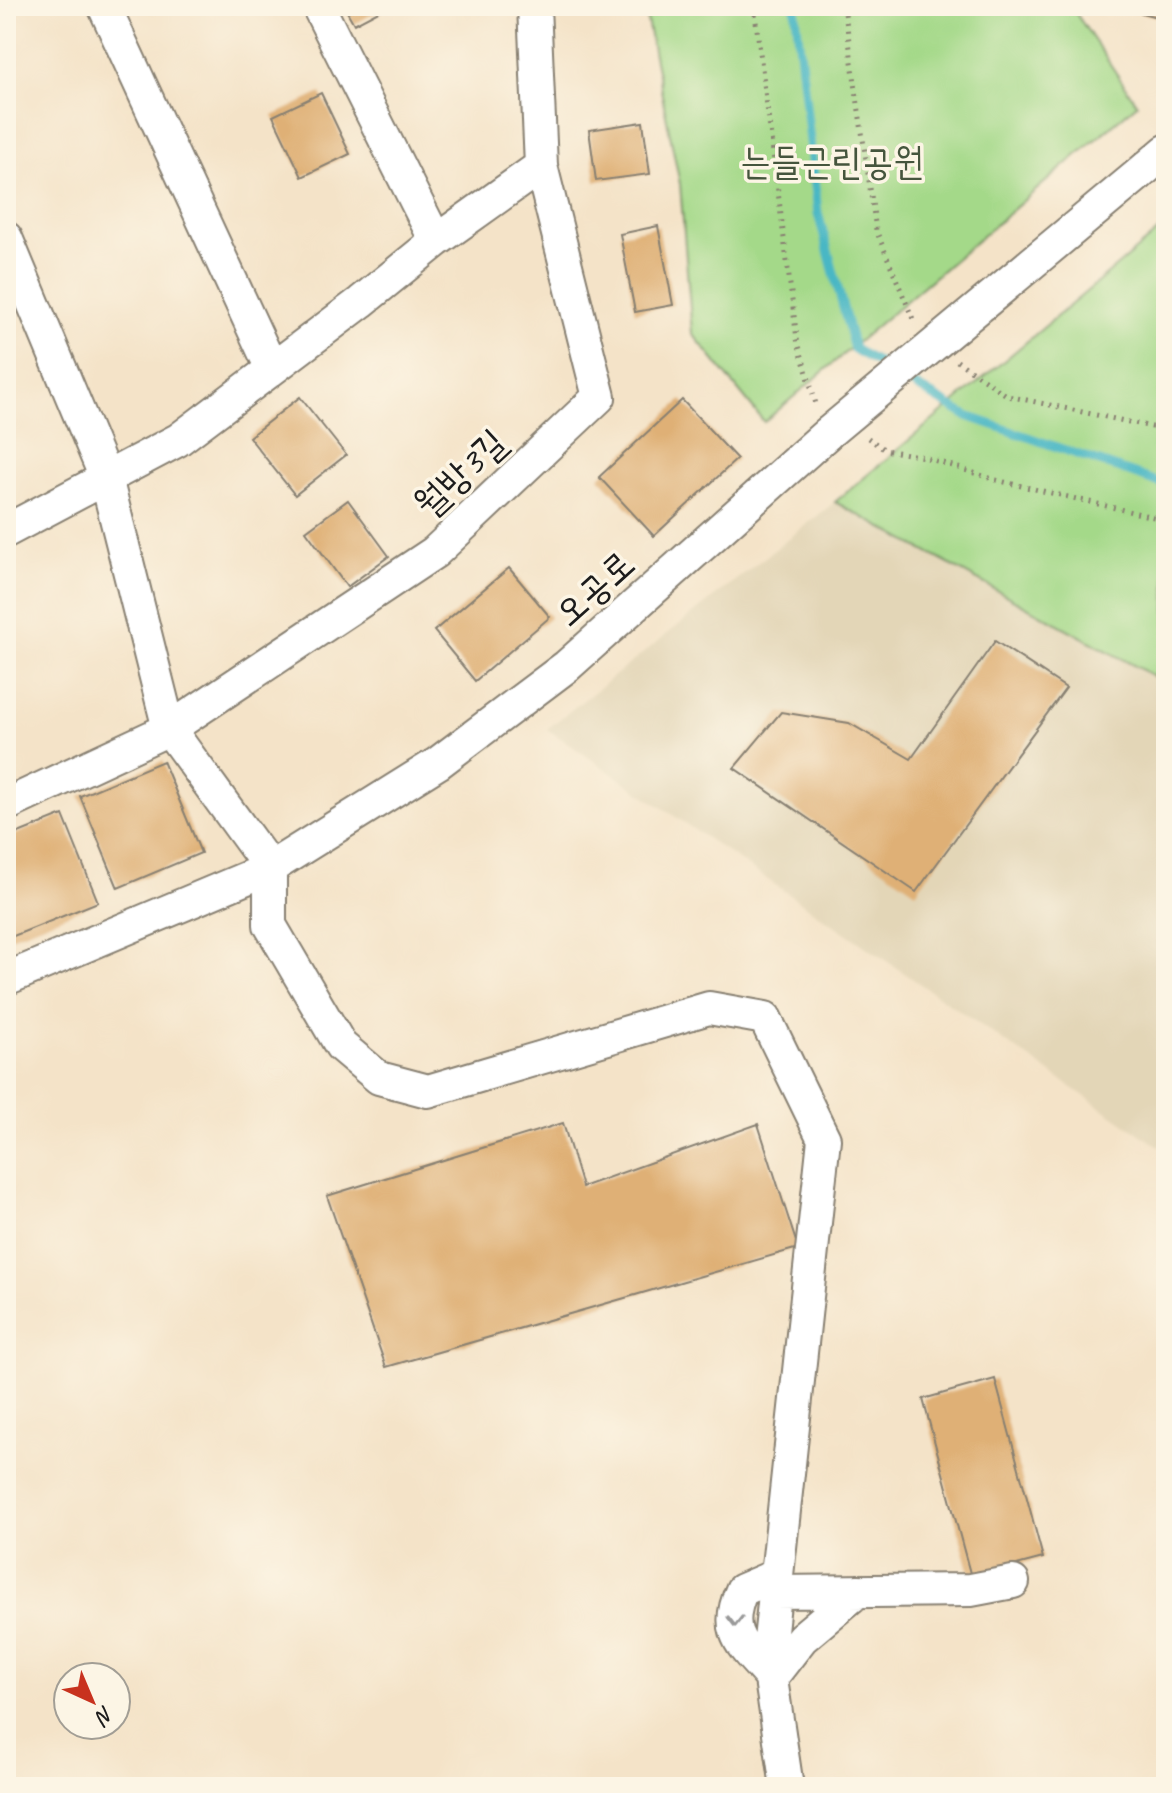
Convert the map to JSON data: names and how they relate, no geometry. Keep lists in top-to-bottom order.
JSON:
{
  "streets": {
    "street": ["월방3길", "오공로"]
  },
  "parks": ["는들근린공원"],
  "north": "bottom right"
}
